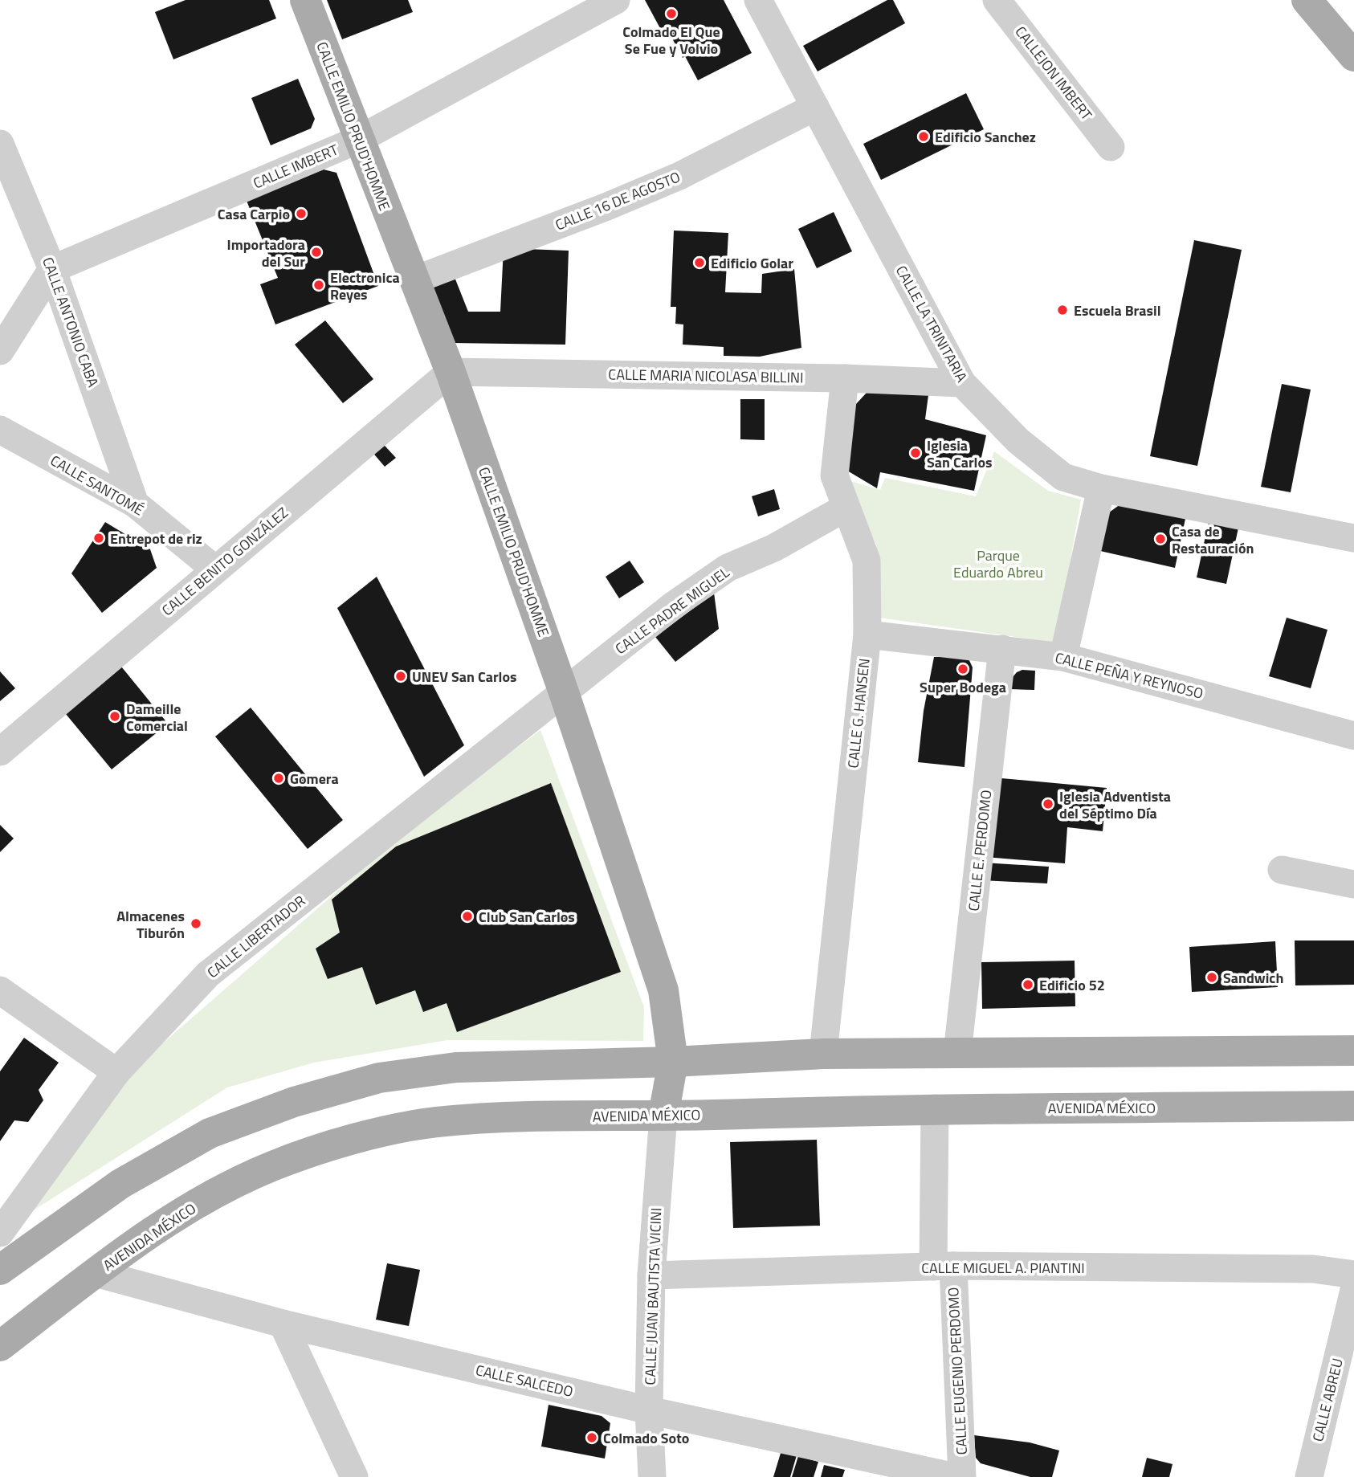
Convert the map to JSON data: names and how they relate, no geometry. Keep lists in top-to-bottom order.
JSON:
{
  "streets": {
    "main road": ["CALLE EMILIO PRUD'HOMME", "AVENIDA MÉXICO"],
    "street": [
      "CALLEJON IMBERT",
      "CALLE IMBERT",
      "CALLE 16 DE AGOSTO",
      "CALLE ANTONIO CABA",
      "CALLE LA TRINITARIA",
      "CALLE MARIA NICOLASA BILLINI",
      "CALLE SANTOMÉ",
      "CALLE BENITO GONZÁLEZ",
      "CALLE PADRE MIGUEL",
      "CALLE PEÑA Y REYNOSO",
      "CALLE G. HANSEN",
      "CALLE E. PERDOMO",
      "CALLE LIBERTADOR",
      "CALLE MIGUEL A. PIANTINI",
      "CALLE JUAN BAUTISTA VICINI",
      "CALLE EUGENIO PERDOMO",
      "CALLE SALCEDO",
      "CALLE ABREU"
    ]
  },
  "crossings": [
    ["CALLE EMILIO PRUD'HOMME", "CALLE IMBERT"],
    ["CALLE EMILIO PRUD'HOMME", "CALLE 16 DE AGOSTO"],
    ["CALLE EMILIO PRUD'HOMME", "CALLE MARIA NICOLASA BILLINI"],
    ["CALLE EMILIO PRUD'HOMME", "CALLE BENITO GONZÁLEZ"],
    ["CALLE EMILIO PRUD'HOMME", "CALLE PADRE MIGUEL"],
    ["CALLE EMILIO PRUD'HOMME", "CALLE LIBERTADOR"],
    ["CALLE EMILIO PRUD'HOMME", "AVENIDA MÉXICO"],
    ["CALLE EMILIO PRUD'HOMME", "CALLE JUAN BAUTISTA VICINI"],
    ["CALLE IMBERT", "CALLE ANTONIO CABA"],
    ["CALLE 16 DE AGOSTO", "CALLE LA TRINITARIA"],
    ["CALLE ANTONIO CABA", "CALLE SANTOMÉ"],
    ["CALLE LA TRINITARIA", "CALLE MARIA NICOLASA BILLINI"],
    ["CALLE MARIA NICOLASA BILLINI", "CALLE BENITO GONZÁLEZ"],
    ["CALLE MARIA NICOLASA BILLINI", "CALLE G. HANSEN"],
    ["CALLE SANTOMÉ", "CALLE BENITO GONZÁLEZ"],
    ["CALLE PADRE MIGUEL", "CALLE G. HANSEN"],
    ["CALLE PADRE MIGUEL", "CALLE LIBERTADOR"],
    ["CALLE PEÑA Y REYNOSO", "CALLE G. HANSEN"],
    ["CALLE PEÑA Y REYNOSO", "CALLE E. PERDOMO"],
    ["AVENIDA MÉXICO", "CALLE JUAN BAUTISTA VICINI"],
    ["AVENIDA MÉXICO", "CALLE EUGENIO PERDOMO"],
    ["AVENIDA MÉXICO", "CALLE SALCEDO"],
    ["CALLE MIGUEL A. PIANTINI", "CALLE JUAN BAUTISTA VICINI"],
    ["CALLE MIGUEL A. PIANTINI", "CALLE EUGENIO PERDOMO"],
    ["CALLE JUAN BAUTISTA VICINI", "CALLE SALCEDO"]
  ],
  "parks": ["Parque Eduardo Abreu"],
  "places": [
    "Colmado El Que Se Fue y Volvio",
    "Edificio Sanchez",
    "Casa Carpio",
    "Importadora del Sur",
    "Edificio Golar",
    "Electronica Reyes",
    "Escuela Brasil",
    "Iglesia San Carlos",
    "Entrepot de riz",
    "Casa de Restauración",
    "Super Bodega",
    "UNEV San Carlos",
    "Dameille Comercial",
    "Gomera",
    "Iglesia Adventista del Séptimo Día",
    "Club San Carlos",
    "Almacenes Tiburón",
    "Sandwich",
    "Edificio 52",
    "Colmado Soto"
  ]
}
